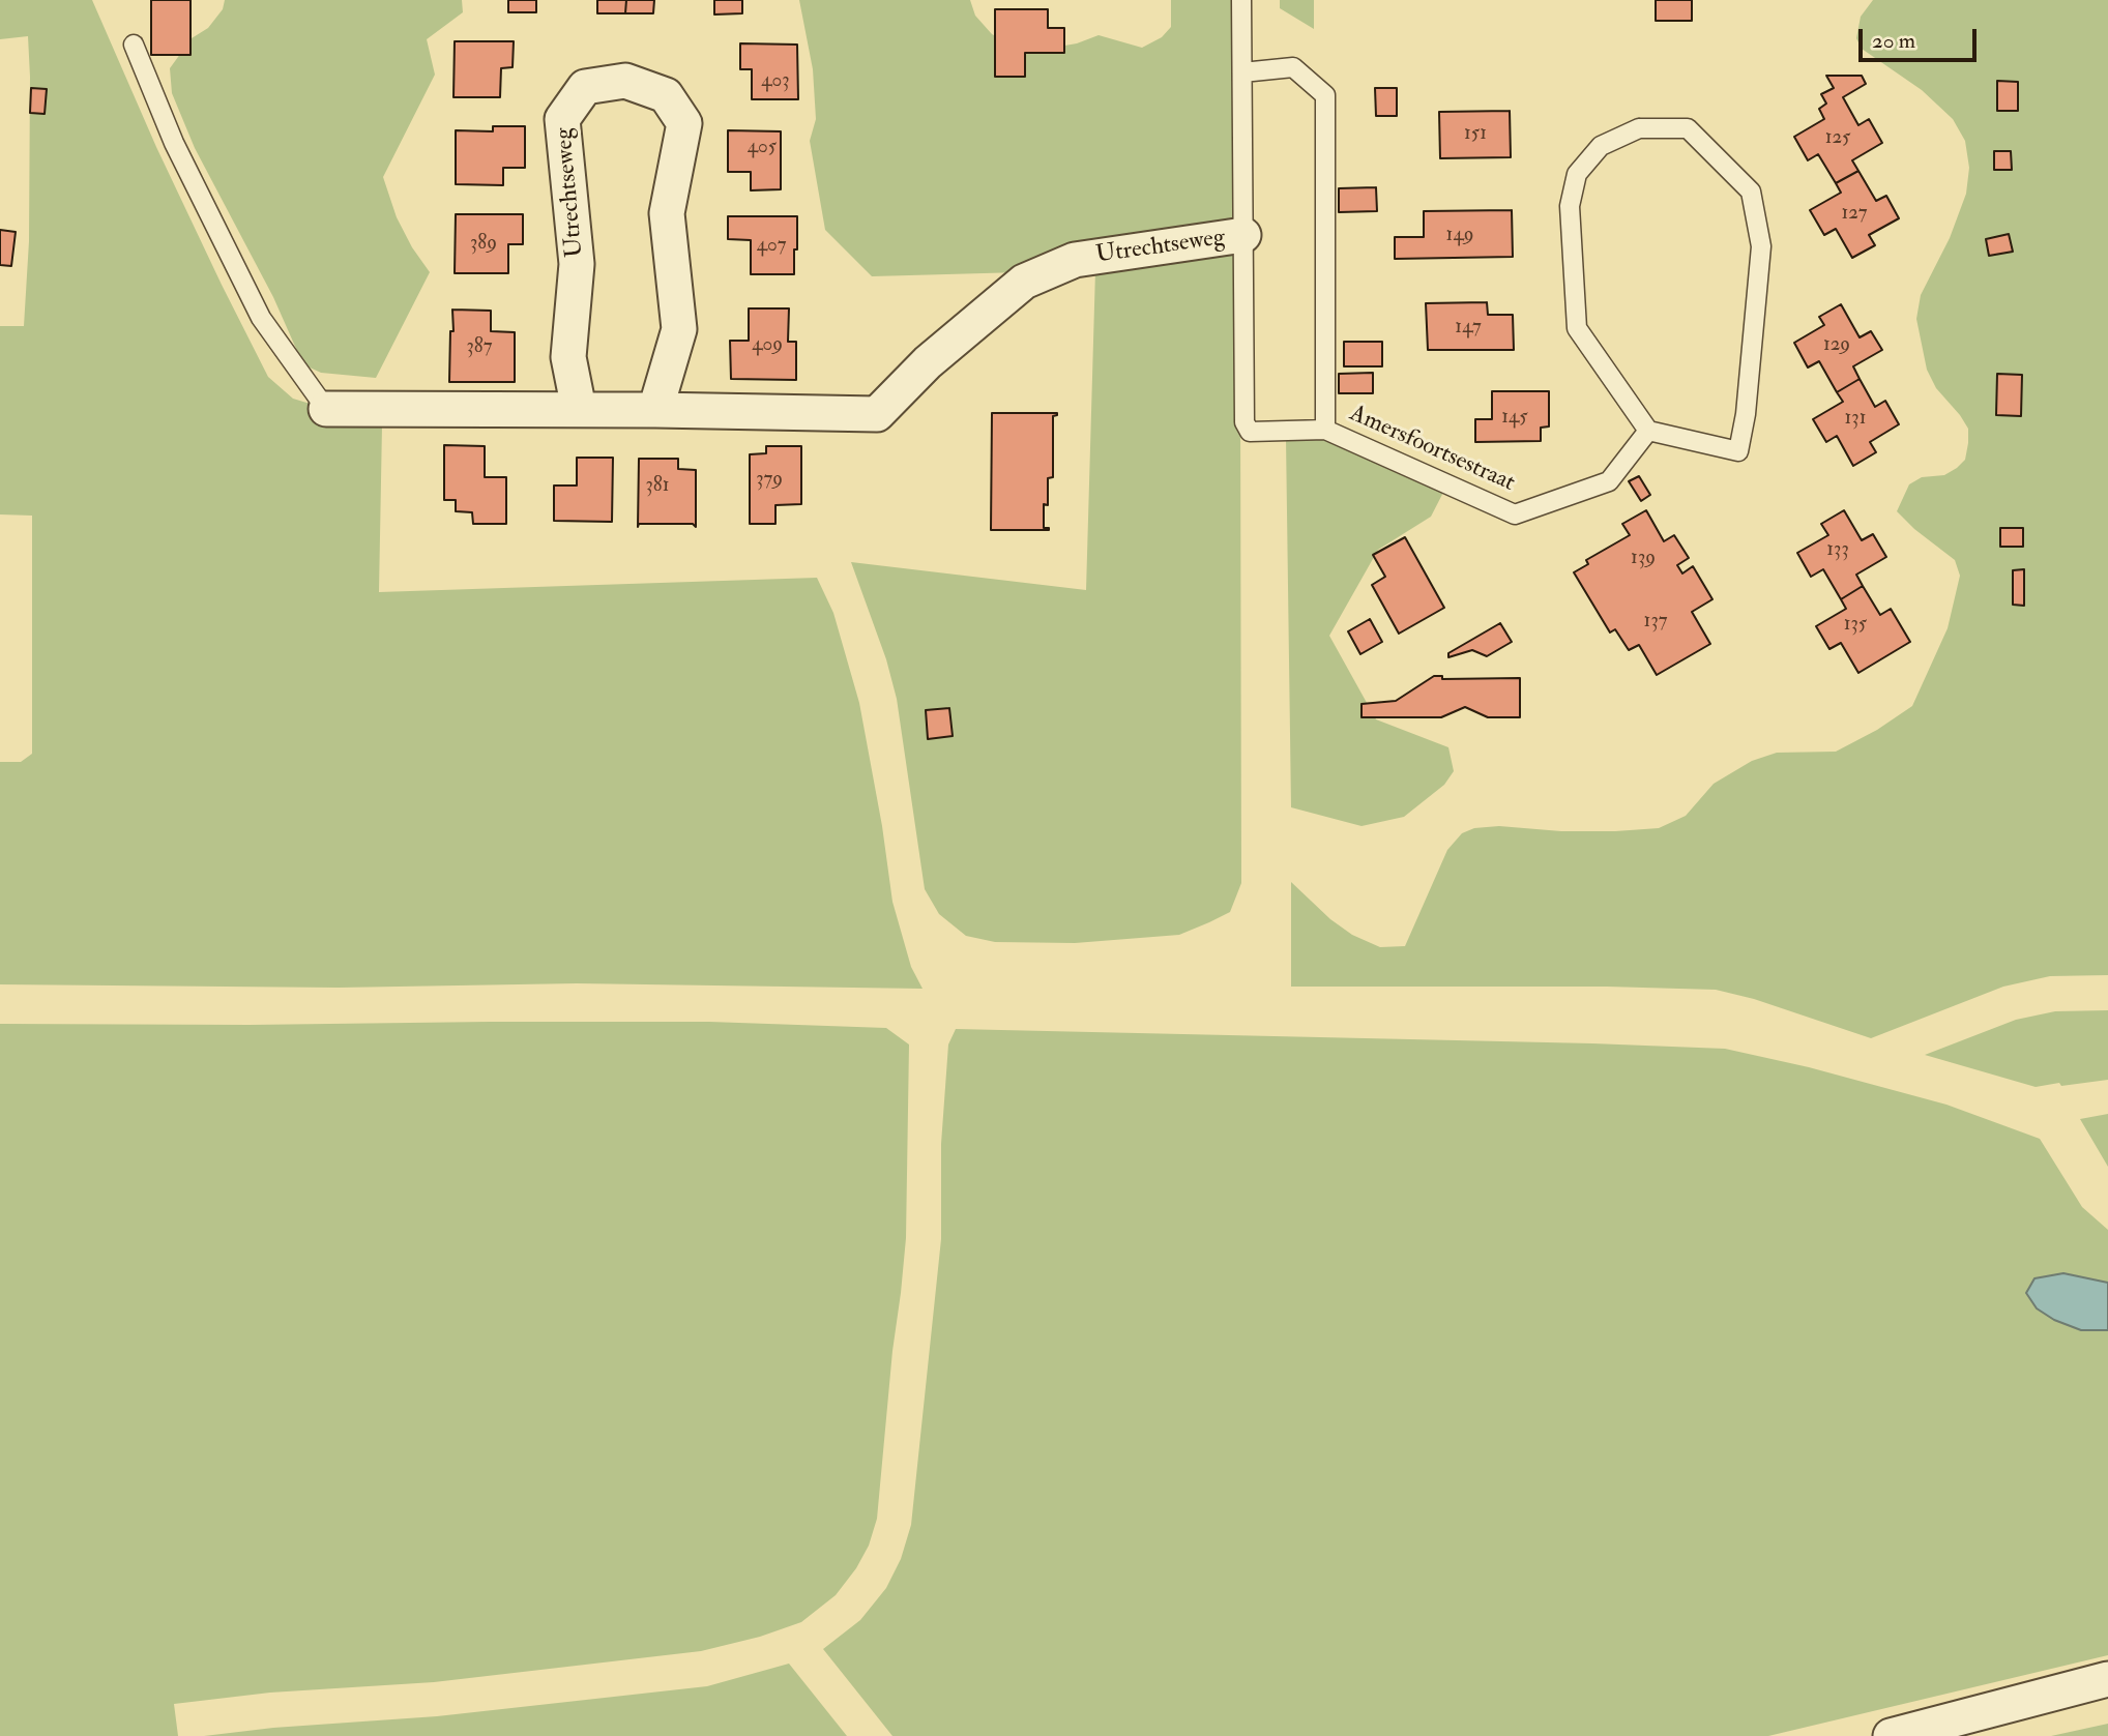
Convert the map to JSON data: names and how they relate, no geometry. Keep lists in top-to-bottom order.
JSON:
{
  "streets": {
    "street": ["Utrechtseweg"],
    "lane": ["Amersfoortsestraat"]
  },
  "crossings": [
    ["Utrechtseweg", "Amersfoortsestraat"]
  ],
  "house_numbers": [
    "403",
    "151",
    "125",
    "405",
    "127",
    "149",
    "389",
    "407",
    "147",
    "409",
    "129",
    "387",
    "145",
    "131",
    "379",
    "381",
    "133",
    "139",
    "137",
    "135"
  ],
  "scale_bar": "20 m"
}
